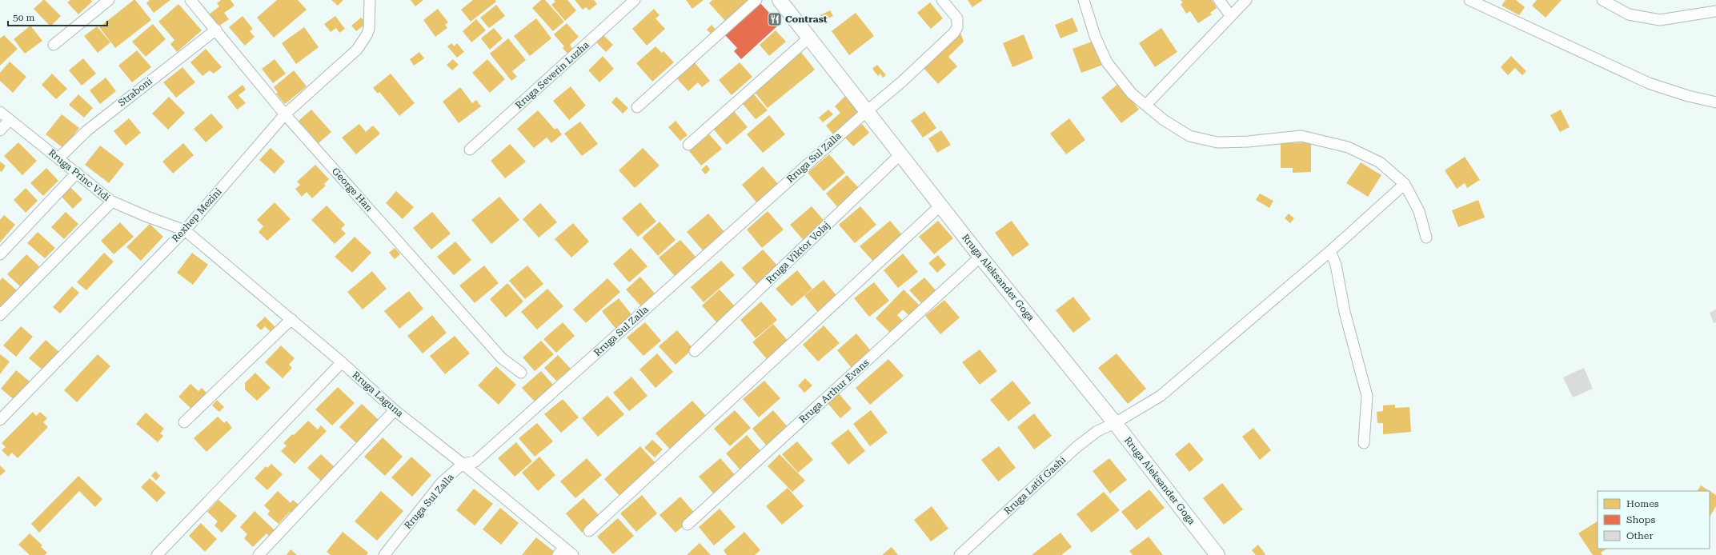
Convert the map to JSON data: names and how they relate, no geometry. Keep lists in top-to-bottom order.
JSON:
{
  "streets": {
    "main road": ["Rruga Aleksander Goga"],
    "street": [
      "Rruga Severin Luzha",
      "Straboni",
      "Rruga Sul Zalla",
      "Rruga Princ Vidi",
      "George Han",
      "Rexhep Mezini",
      "Rruga Viktor Volaj",
      "Rruga Arthur Evans",
      "Rruga Laguna",
      "Rruga Latif Gashi"
    ]
  },
  "crossings": [
    ["Straboni", "Rruga Princ Vidi"],
    ["Straboni", "George Han"],
    ["Rruga Sul Zalla", "Rruga Aleksander Goga"],
    ["Rruga Sul Zalla", "Rruga Laguna"],
    ["Rruga Princ Vidi", "Rexhep Mezini"],
    ["Rruga Princ Vidi", "Rruga Laguna"],
    ["George Han", "Rexhep Mezini"],
    ["Rexhep Mezini", "Rruga Laguna"],
    ["Rruga Viktor Volaj", "Rruga Aleksander Goga"],
    ["Rruga Aleksander Goga", "Rruga Arthur Evans"],
    ["Rruga Aleksander Goga", "Rruga Latif Gashi"]
  ],
  "places": {
    "restaurant": ["Contrast"]
  },
  "legend": ["Homes", "Shops", "Other"],
  "scale_bar": "50 m"
}
